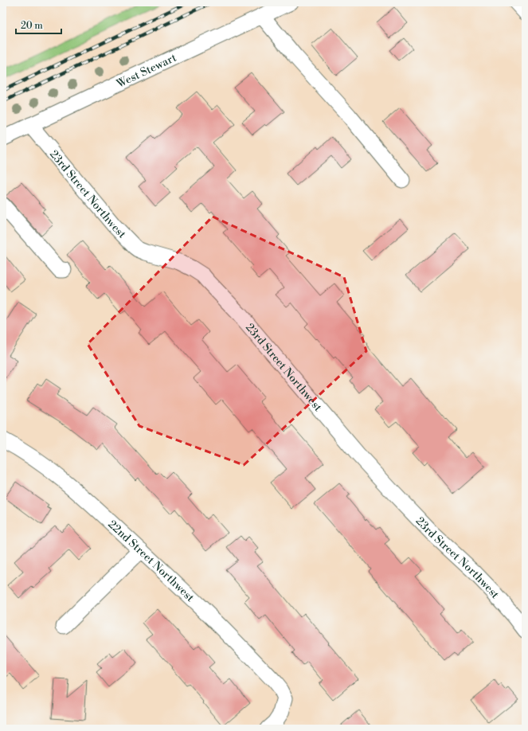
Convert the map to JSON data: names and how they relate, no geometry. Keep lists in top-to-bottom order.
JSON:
{
  "streets": {
    "street": ["West Stewart", "23rd Street Northwest", "22nd Street Northwest"]
  },
  "crossings": [
    ["West Stewart", "23rd Street Northwest"]
  ],
  "scale_bar": "20 m"
}
